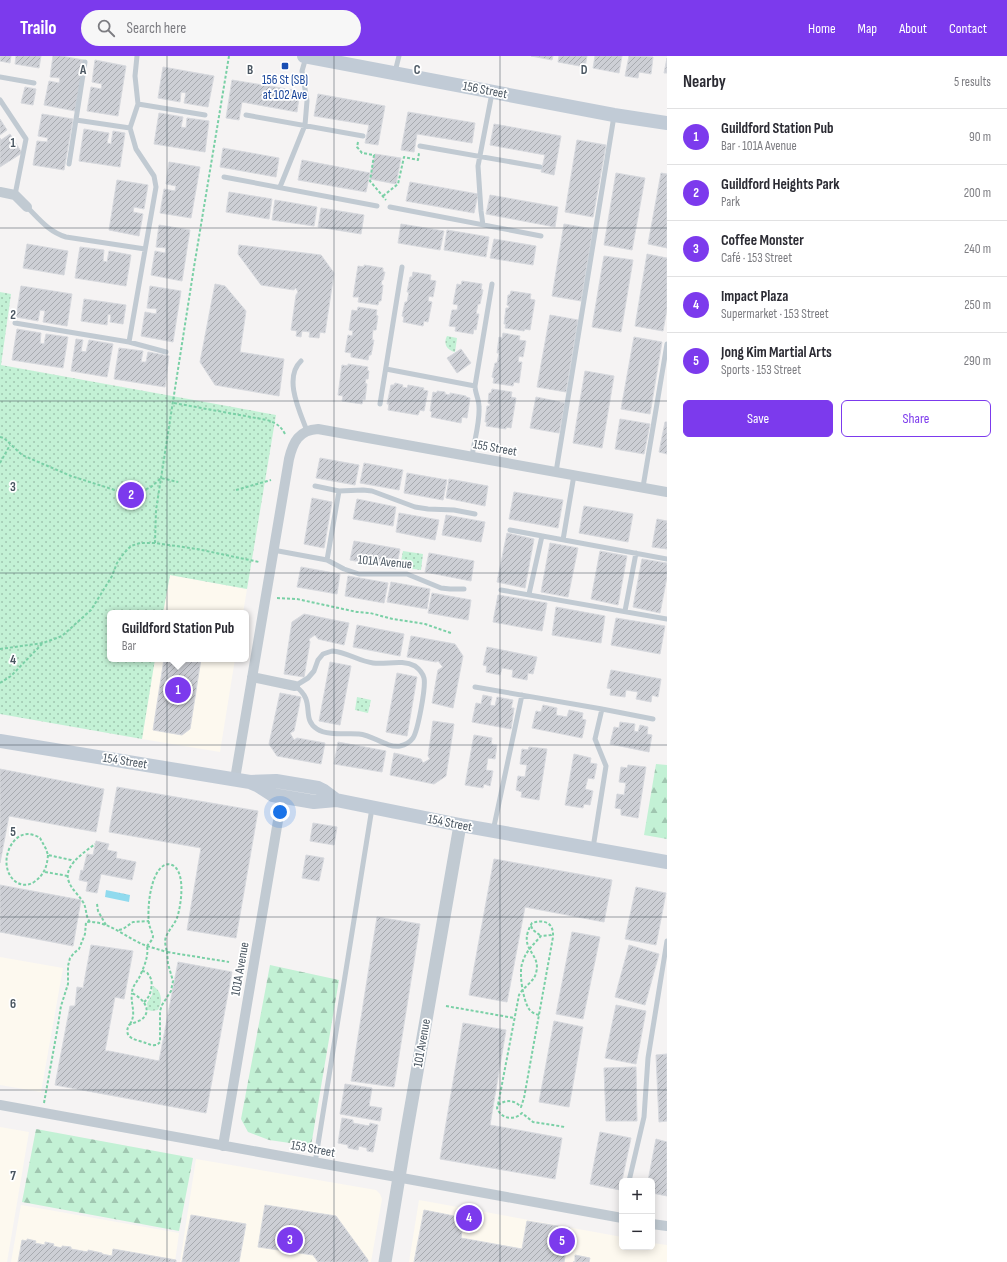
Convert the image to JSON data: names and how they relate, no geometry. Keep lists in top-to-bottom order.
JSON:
{
  "streets": {
    "main road": ["156 Street", "154 Street"],
    "street": [
      "155 Street",
      "101A Avenue",
      "101 Avenue",
      "153 Street"
    ]
  },
  "crossings": [
    ["101A Avenue", "154 Street"],
    ["101A Avenue", "153 Street"],
    ["154 Street", "101 Avenue"],
    ["101 Avenue", "153 Street"]
  ],
  "places": {
    "transit": ["156 St (SB) at 102 Ave"]
  },
  "page": {
    "header": "Trailo",
    "search": "Search here",
    "nav": [
      "Home",
      "Map",
      "About",
      "Contact"
    ],
    "heading": ["Nearby", "5 results"],
    "list": [
      {
        "mark": "1",
        "name": "Guildford Station Pub",
        "note": "Bar · 101A Avenue",
        "value": "90 m"
      },
      {
        "mark": "2",
        "name": "Guildford Heights Park",
        "note": "Park",
        "value": "200 m"
      },
      {
        "mark": "3",
        "name": "Coffee Monster",
        "note": "Café · 153 Street",
        "value": "240 m"
      },
      {
        "mark": "4",
        "name": "Impact Plaza",
        "note": "Supermarket · 153 Street",
        "value": "250 m"
      },
      {
        "mark": "5",
        "name": "Jong Kim Martial Arts",
        "note": "Sports · 153 Street",
        "value": "290 m"
      }
    ],
    "buttons": ["Save", "Share"],
    "pins": [
      "2",
      "1",
      "4",
      "3",
      "5"
    ],
    "popup": ["Guildford Station Pub", "Bar"],
    "map_buttons": ["+", "−"]
  },
  "grid": {
    "columns": [
      "A",
      "B",
      "C",
      "D"
    ],
    "rows": [
      "1",
      "2",
      "3",
      "4",
      "5",
      "6",
      "7"
    ]
  }
}
